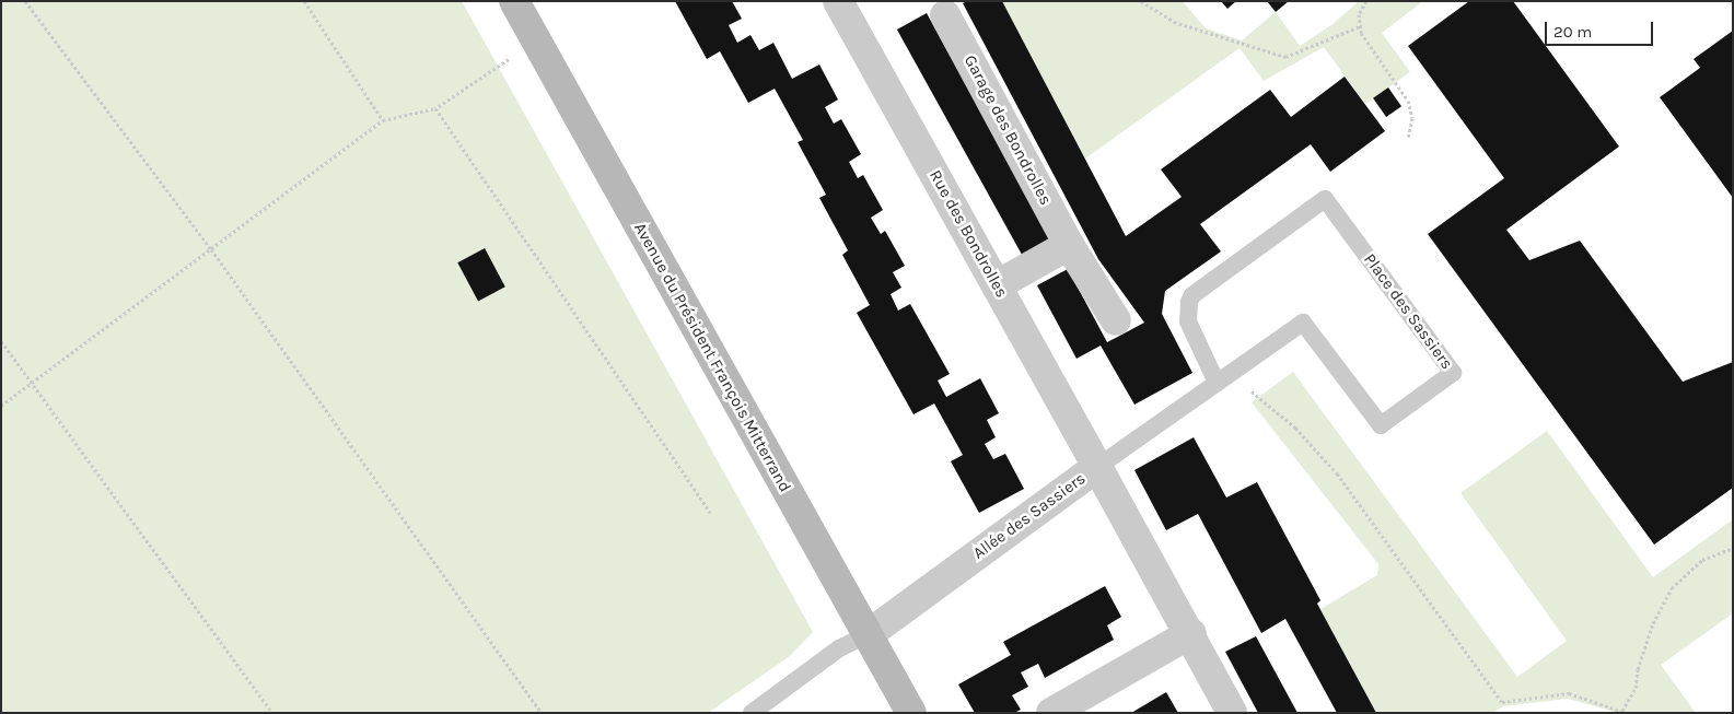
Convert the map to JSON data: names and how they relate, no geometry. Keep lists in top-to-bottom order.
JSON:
{
  "streets": {
    "street": [
      "Garage des Bondrolles",
      "Rue des Bondrolles",
      "Avenue du Président François Mitterrand",
      "Allée des Sassiers"
    ],
    "lane": ["Place des Sassiers"]
  },
  "crossings": [
    ["Rue des Bondrolles", "Place des Sassiers"],
    ["Rue des Bondrolles", "Allée des Sassiers"],
    ["Place des Sassiers", "Allée des Sassiers"],
    ["Avenue du Président François Mitterrand", "Allée des Sassiers"]
  ],
  "scale_bar": "20 m"
}
